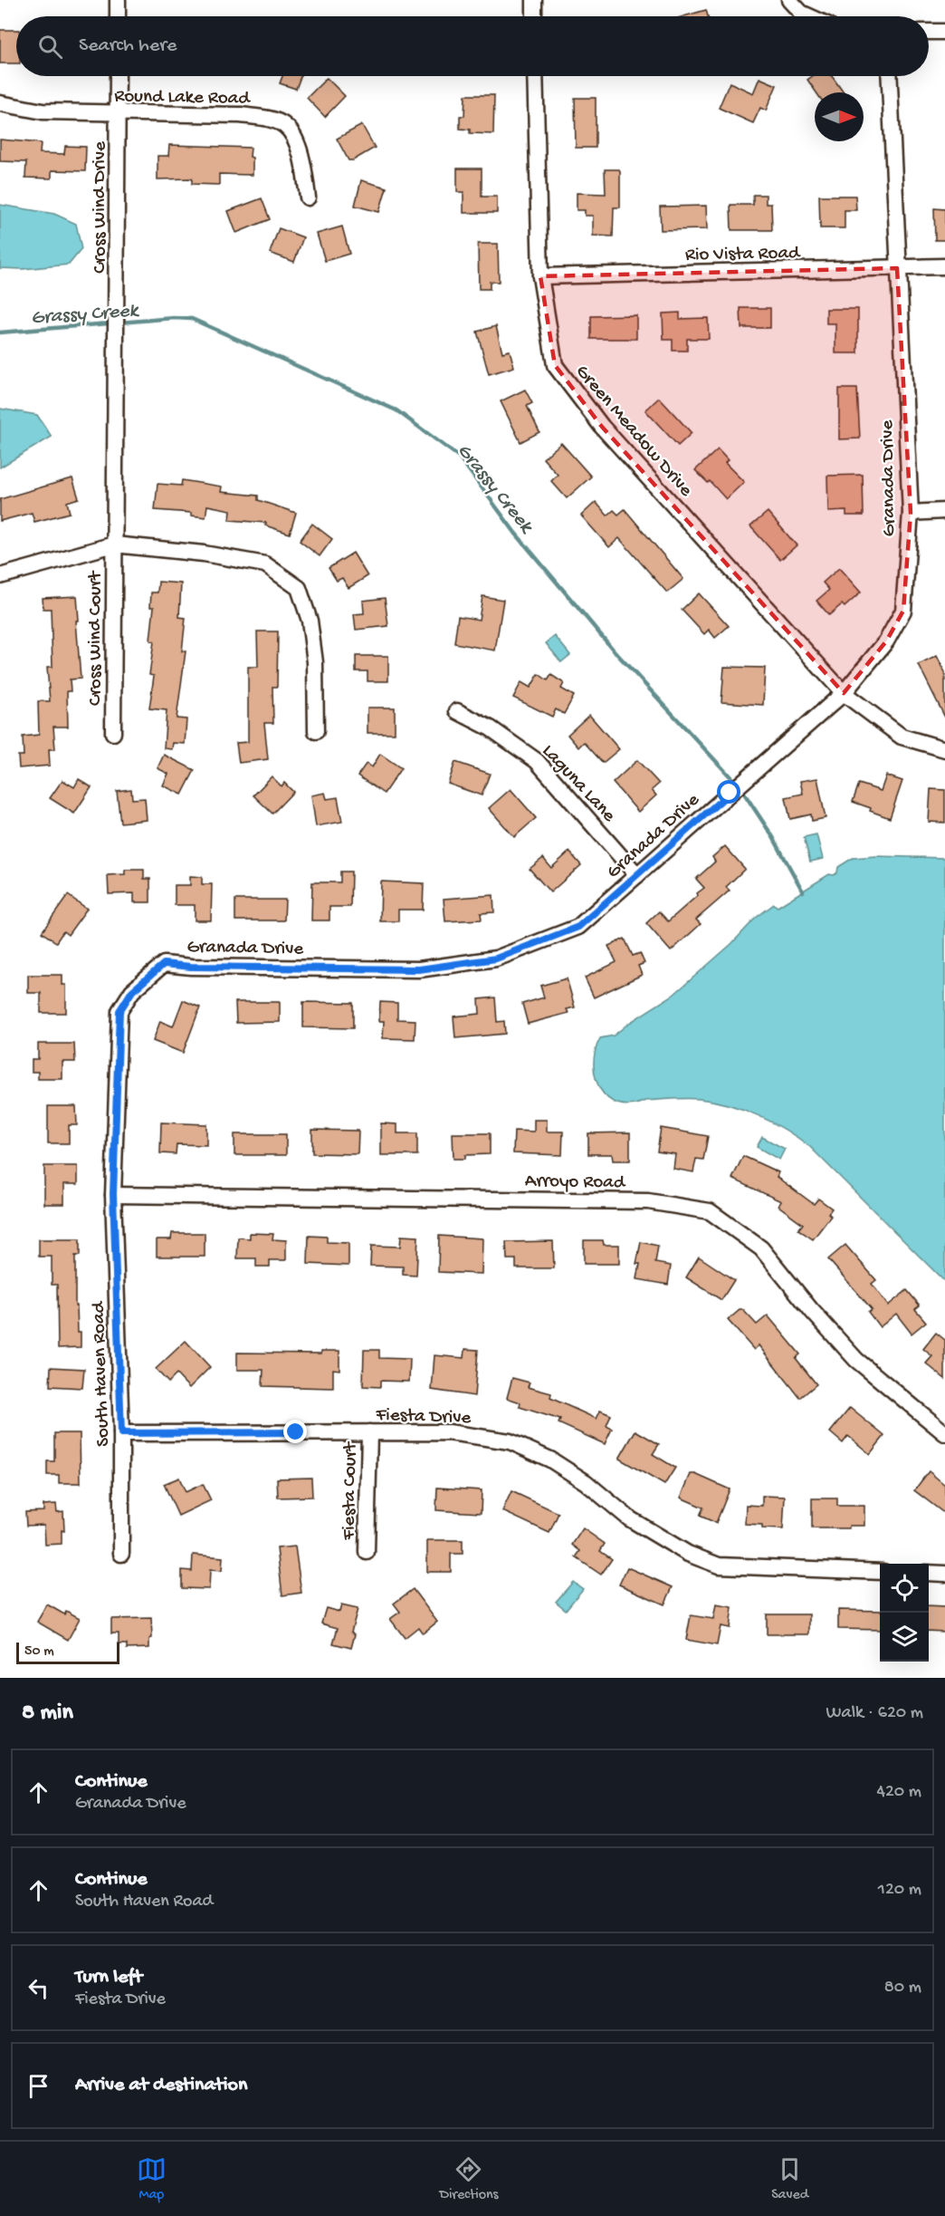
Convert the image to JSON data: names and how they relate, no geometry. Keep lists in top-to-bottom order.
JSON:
{
  "streets": {
    "street": [
      "Round Lake Road",
      "Cross Wind Drive",
      "Rio Vista Road",
      "Green Meadow Drive",
      "Granada Drive",
      "Cross Wind Court",
      "Laguna Lane",
      "Arroyo Road",
      "South Haven Road",
      "Fiesta Drive",
      "Fiesta Court"
    ]
  },
  "crossings": [
    ["Round Lake Road", "Cross Wind Drive"],
    ["Cross Wind Drive", "Cross Wind Court"],
    ["Rio Vista Road", "Green Meadow Drive"],
    ["Rio Vista Road", "Granada Drive"],
    ["Green Meadow Drive", "Granada Drive"],
    ["Granada Drive", "Laguna Lane"],
    ["Granada Drive", "Arroyo Road"],
    ["Granada Drive", "South Haven Road"],
    ["Arroyo Road", "South Haven Road"],
    ["South Haven Road", "Fiesta Drive"],
    ["Fiesta Drive", "Fiesta Court"]
  ],
  "water": ["Grassy Creek"],
  "scale_bar": "50 m",
  "north": "right",
  "page": {
    "search": "Search here",
    "scale": "50 m",
    "heading": ["8 min", "Walk · 620 m"],
    "list": [
      ["Continue", "Granada Drive", "420 m"],
      ["Continue", "South Haven Road", "120 m"],
      ["Turn left", "Fiesta Drive", "80 m"],
      "Arrive at destination"
    ],
    "nav": ["Map", "Directions", "Saved"]
  }
}
